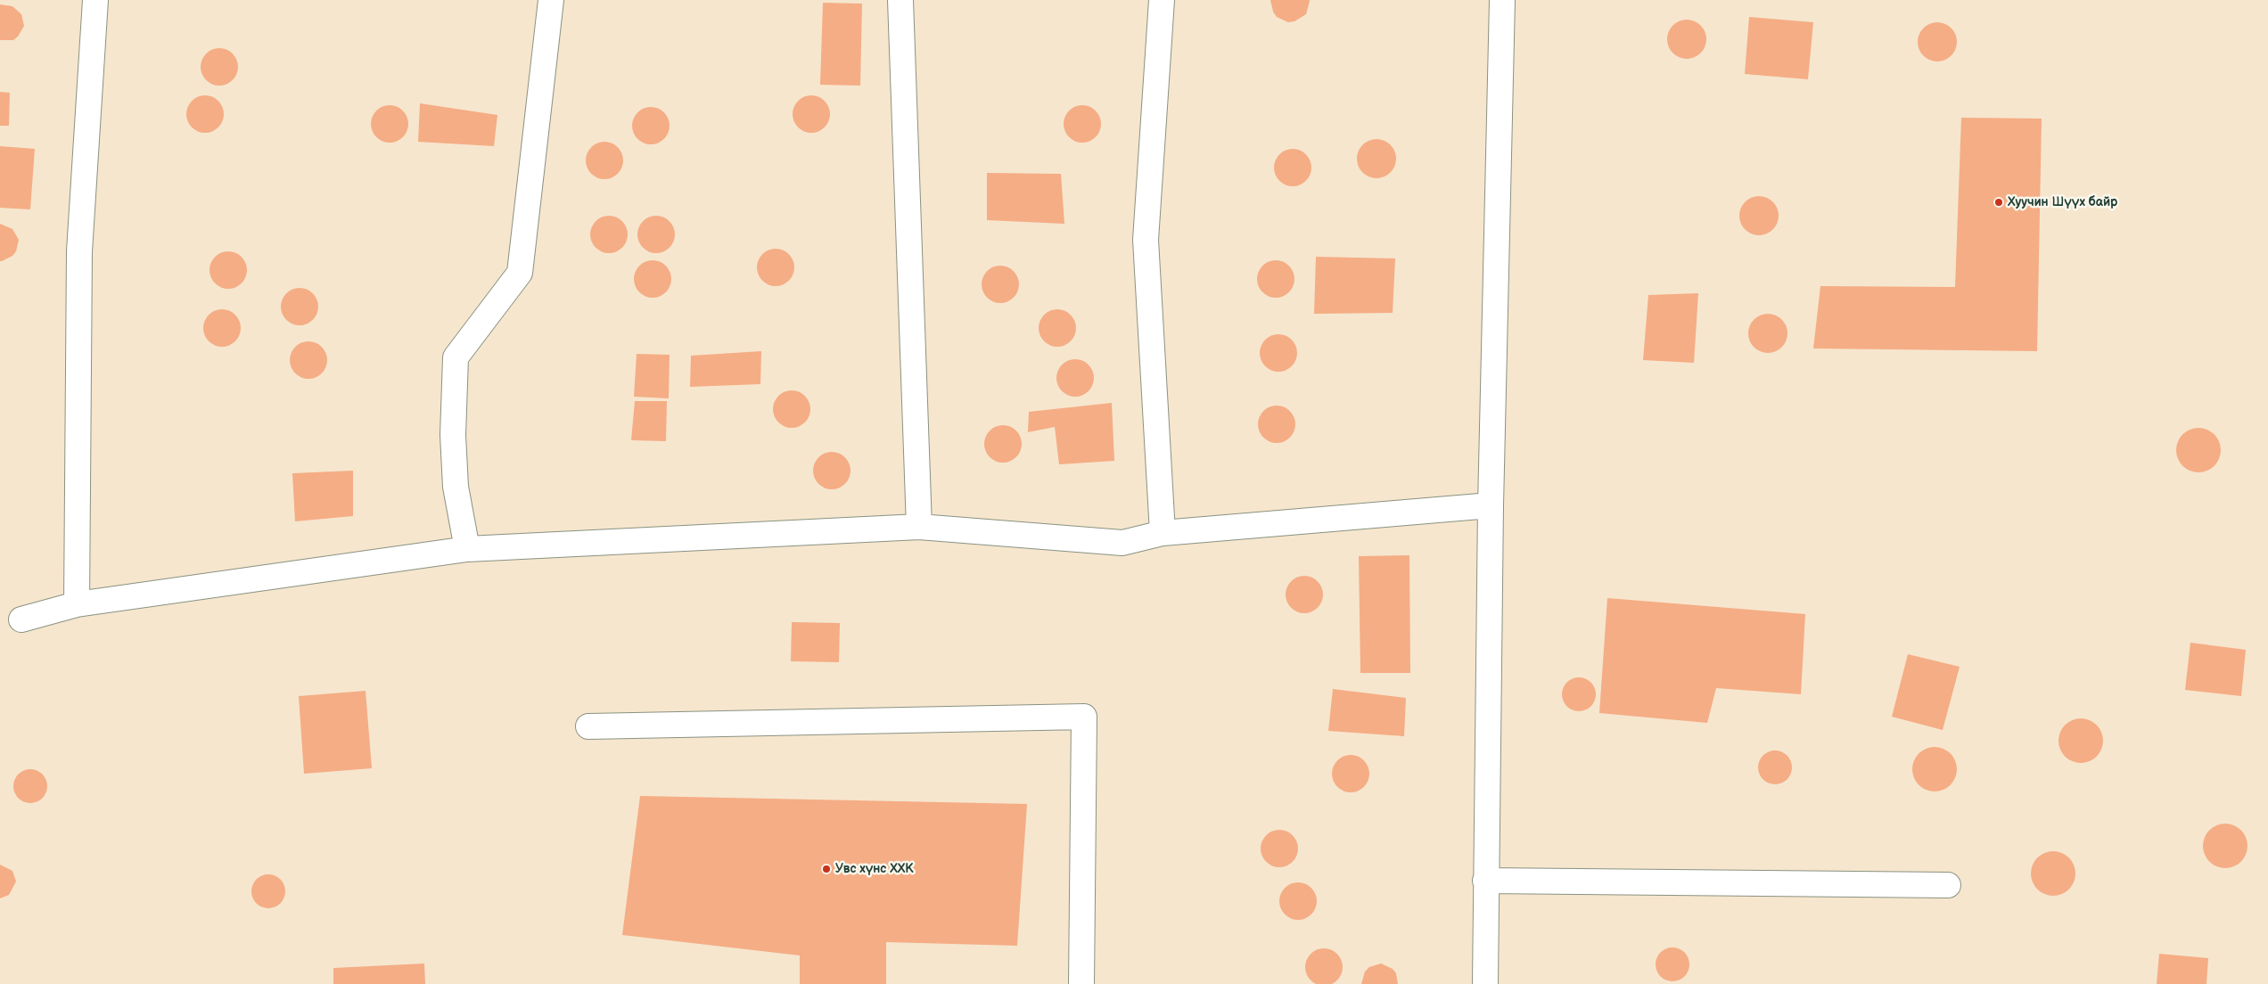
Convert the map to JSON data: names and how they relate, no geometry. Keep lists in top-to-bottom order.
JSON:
{
  "places": ["Хуучин Шүүх байр", "Увс хүнс ХХК"]
}
